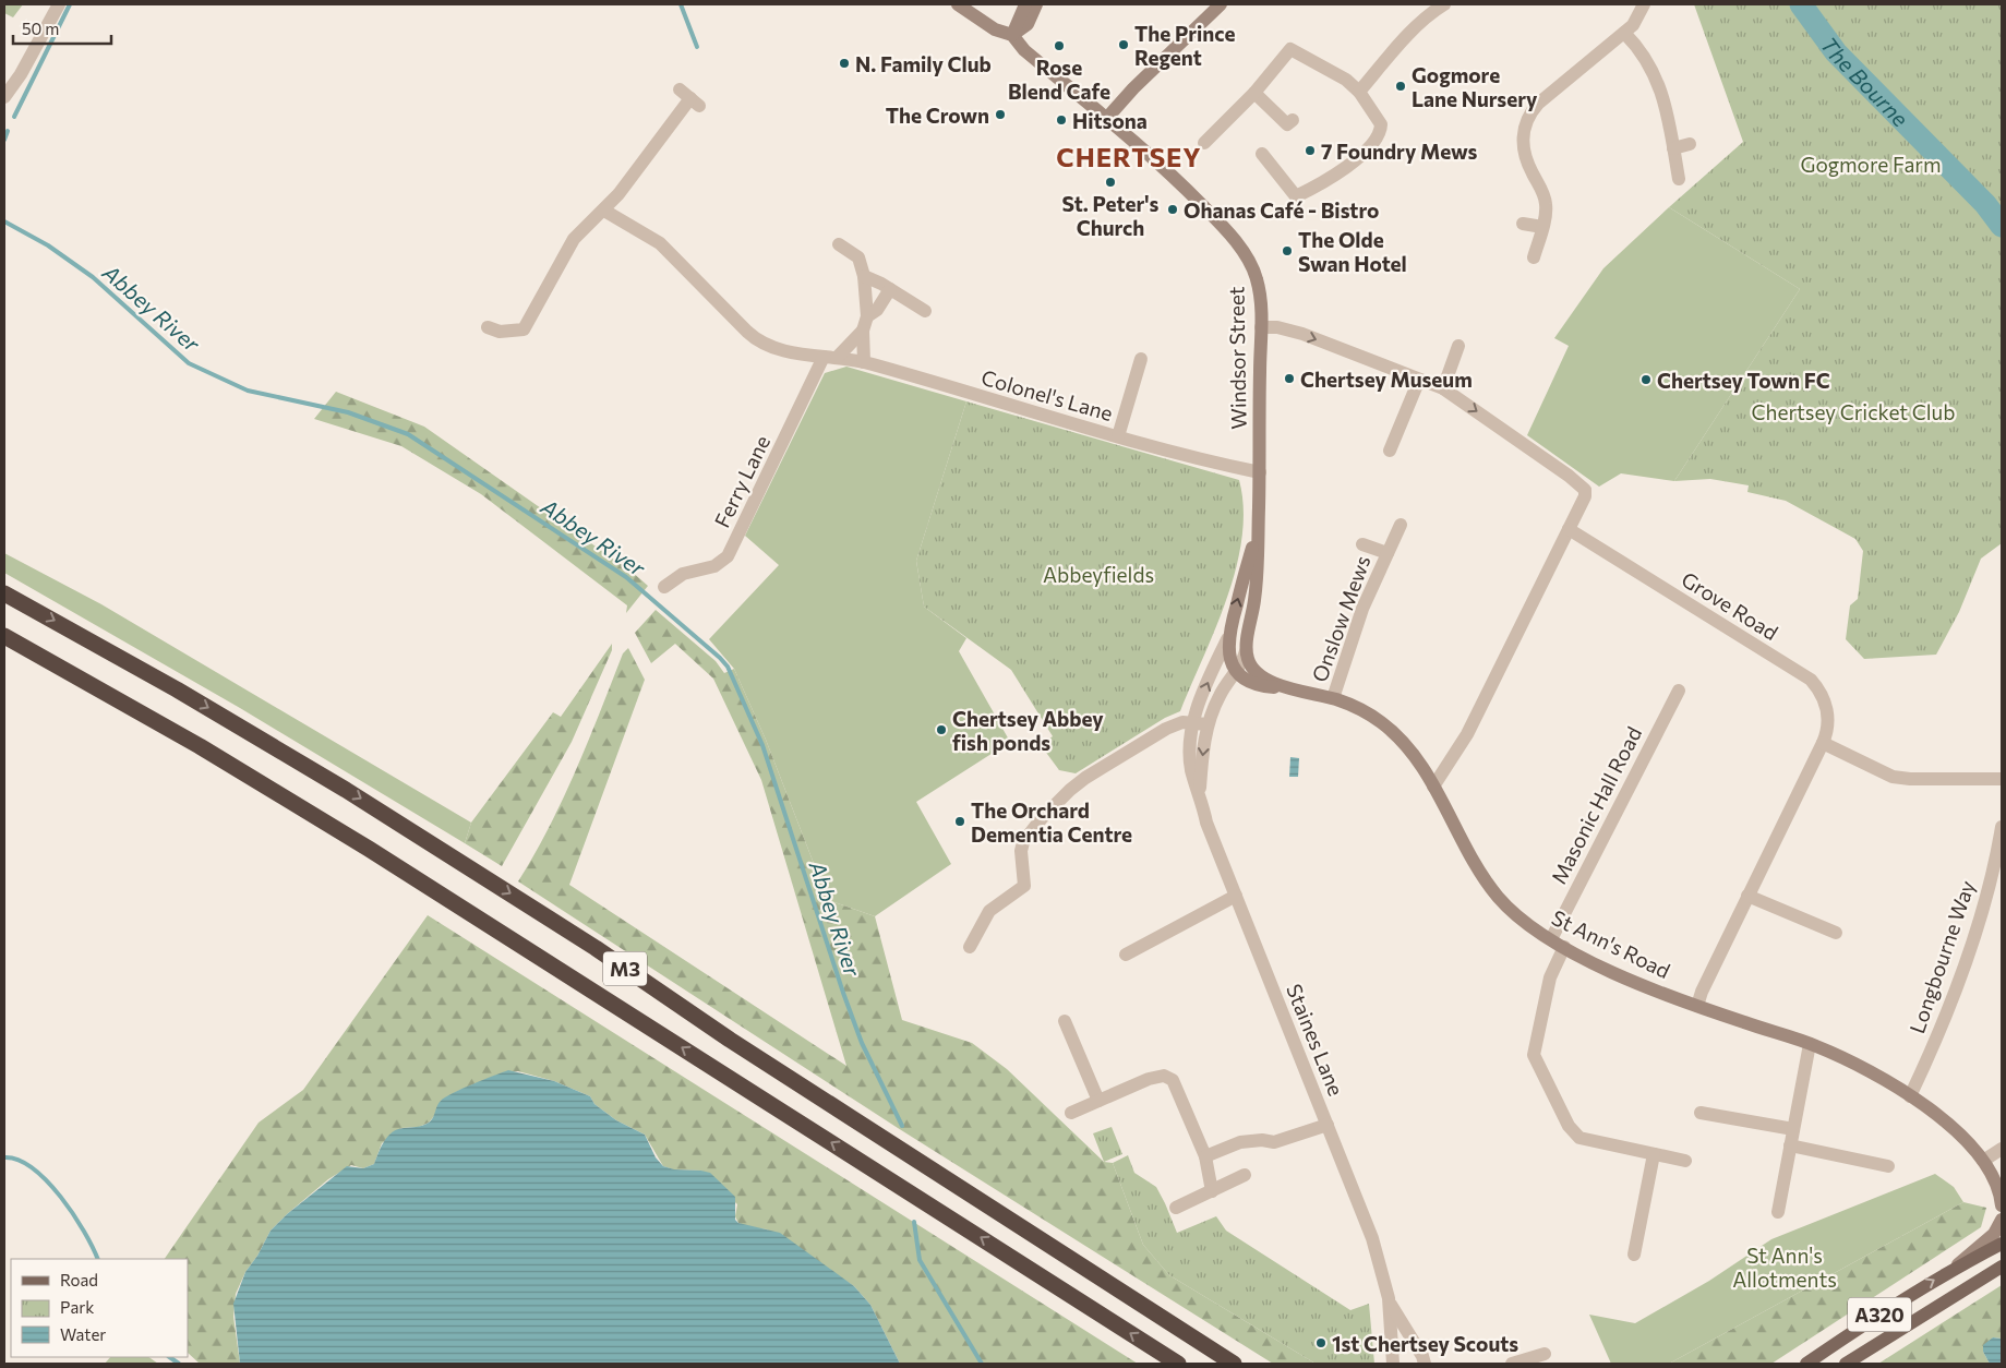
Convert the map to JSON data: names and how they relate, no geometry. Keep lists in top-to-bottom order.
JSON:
{
  "streets": {
    "highway": ["M3"],
    "main road": [
      "Windsor Street",
      "St Ann's Road",
      "Staines Lane",
      "A320"
    ],
    "street": [
      "Colonel's Lane",
      "Ferry Lane",
      "Grove Road",
      "Onslow Mews",
      "Masonic Hall Road",
      "Longbourne Way"
    ]
  },
  "crossings": [
    ["Windsor Street", "Colonel's Lane"],
    ["Windsor Street", "Staines Lane"],
    ["Colonel's Lane", "Ferry Lane"],
    ["Grove Road", "St Ann's Road"],
    ["Onslow Mews", "St Ann's Road"],
    ["Masonic Hall Road", "St Ann's Road"],
    ["St Ann's Road", "Longbourne Way"],
    ["St Ann's Road", "Staines Lane"]
  ],
  "districts": ["CHERTSEY"],
  "water": ["The Bourne", "Abbey River"],
  "parks": [
    "Gogmore Farm",
    "Chertsey Cricket Club",
    "Abbeyfields",
    "St Ann's Allotments"
  ],
  "places": [
    "The Prince Regent",
    "Rose Blend Cafe",
    "N. Family Club",
    "Gogmore Lane Nursery",
    "The Crown",
    "Hitsona",
    "7 Foundry Mews",
    "St. Peter's Church",
    "Ohanas Café - Bistro",
    "The Olde Swan Hotel",
    "Chertsey Museum",
    "Chertsey Town FC",
    "Chertsey Abbey fish ponds",
    "The Orchard Dementia Centre",
    "1st Chertsey Scouts"
  ],
  "legend": ["Road", "Park", "Water"],
  "scale_bar": "50 m"
}
